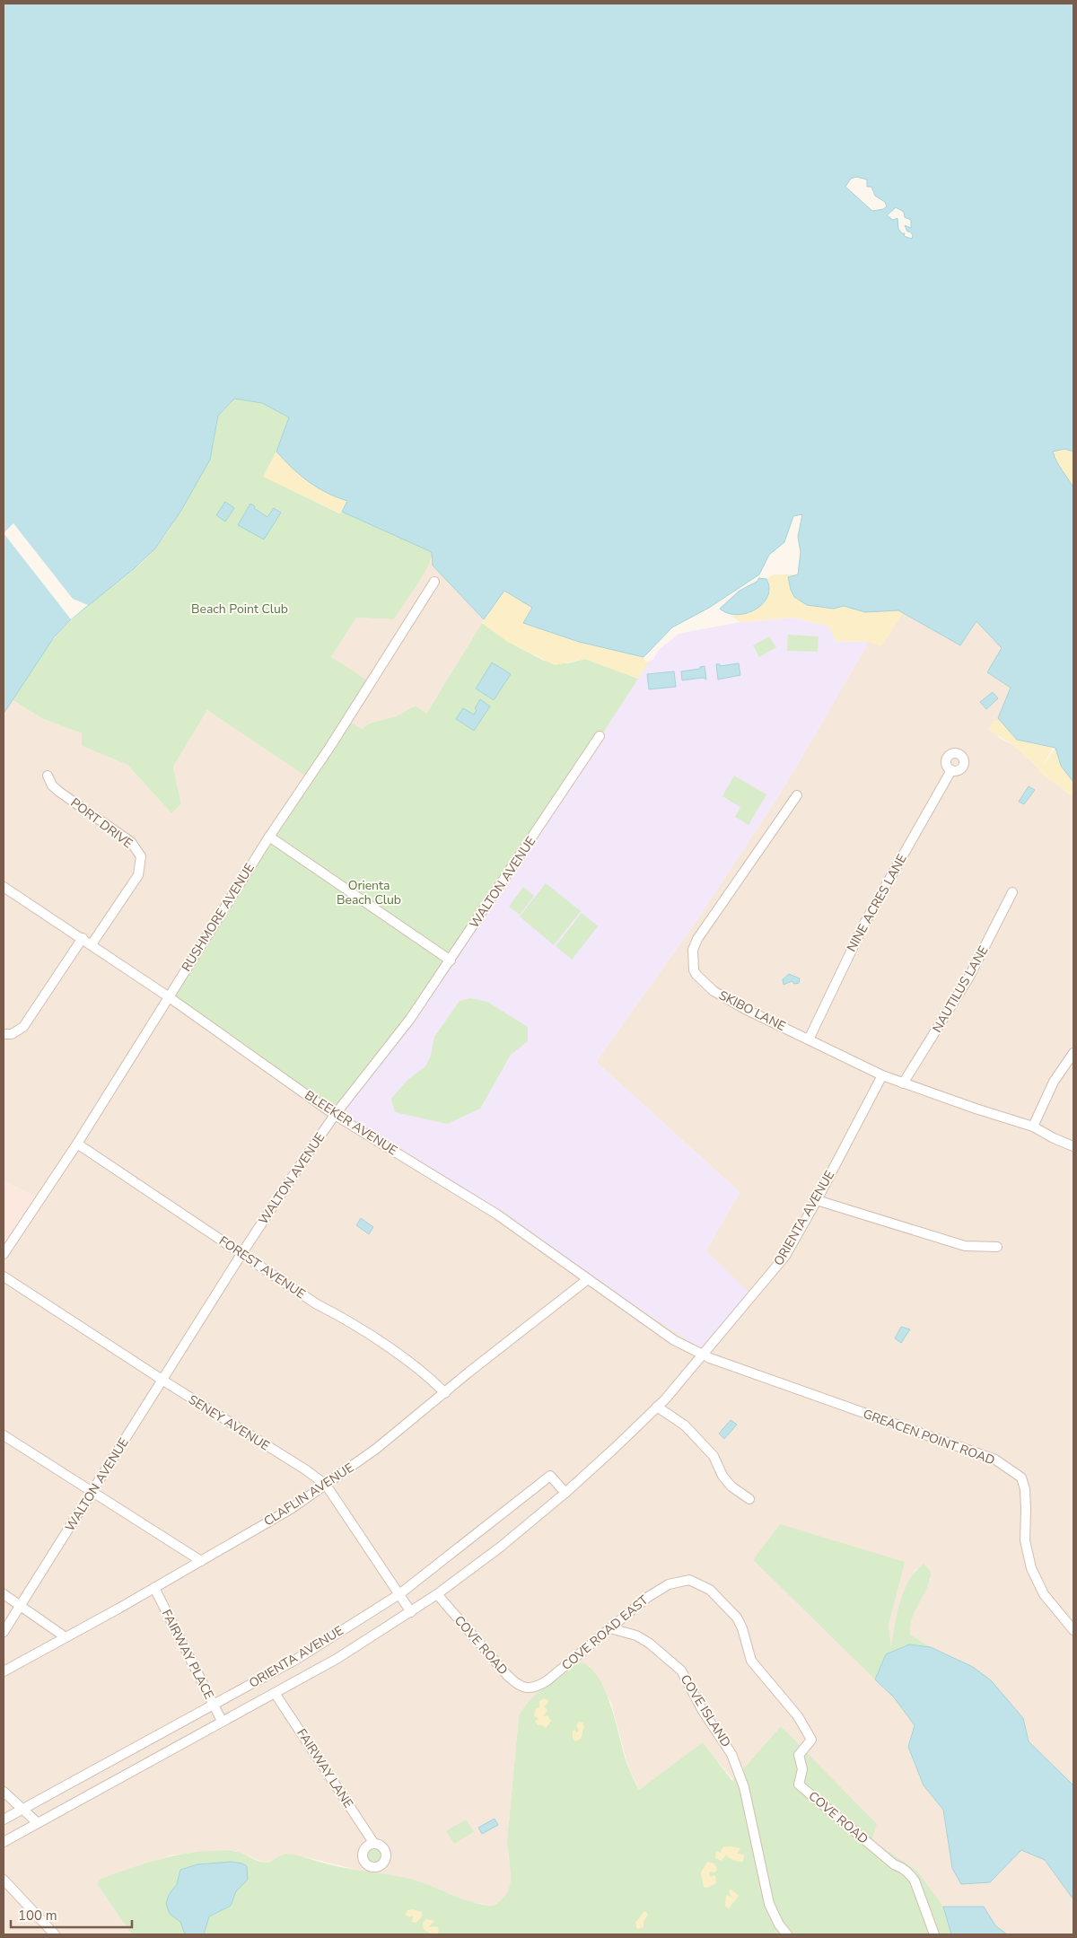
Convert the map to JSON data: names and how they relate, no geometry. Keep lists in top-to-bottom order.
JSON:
{
  "streets": {
    "street": [
      "PORT DRIVE",
      "WALTON AVENUE",
      "NINE ACRES LANE",
      "RUSHMORE AVENUE",
      "NAUTILUS LANE",
      "SKIBO LANE",
      "BLEEKER AVENUE",
      "ORIENTA AVENUE",
      "FOREST AVENUE",
      "SENEY AVENUE",
      "GREACEN POINT ROAD",
      "CLAFLIN AVENUE",
      "COVE ROAD EAST",
      "COVE ROAD",
      "FAIRWAY PLACE",
      "COVE ISLAND",
      "FAIRWAY LANE"
    ]
  },
  "crossings": [
    ["PORT DRIVE", "BLEEKER AVENUE"],
    ["WALTON AVENUE", "BLEEKER AVENUE"],
    ["WALTON AVENUE", "FOREST AVENUE"],
    ["WALTON AVENUE", "SENEY AVENUE"],
    ["NINE ACRES LANE", "SKIBO LANE"],
    ["RUSHMORE AVENUE", "BLEEKER AVENUE"],
    ["RUSHMORE AVENUE", "FOREST AVENUE"],
    ["SKIBO LANE", "ORIENTA AVENUE"],
    ["BLEEKER AVENUE", "ORIENTA AVENUE"],
    ["BLEEKER AVENUE", "GREACEN POINT ROAD"],
    ["BLEEKER AVENUE", "CLAFLIN AVENUE"],
    ["ORIENTA AVENUE", "SENEY AVENUE"],
    ["ORIENTA AVENUE", "GREACEN POINT ROAD"],
    ["ORIENTA AVENUE", "COVE ROAD"],
    ["ORIENTA AVENUE", "FAIRWAY PLACE"],
    ["ORIENTA AVENUE", "FAIRWAY LANE"],
    ["FOREST AVENUE", "CLAFLIN AVENUE"],
    ["SENEY AVENUE", "CLAFLIN AVENUE"],
    ["CLAFLIN AVENUE", "FAIRWAY PLACE"],
    ["COVE ROAD EAST", "COVE ROAD"],
    ["COVE ROAD EAST", "COVE ISLAND"]
  ],
  "parks": ["Beach Point Club", "Orienta Beach Club"],
  "scale_bar": "100 m"
}
